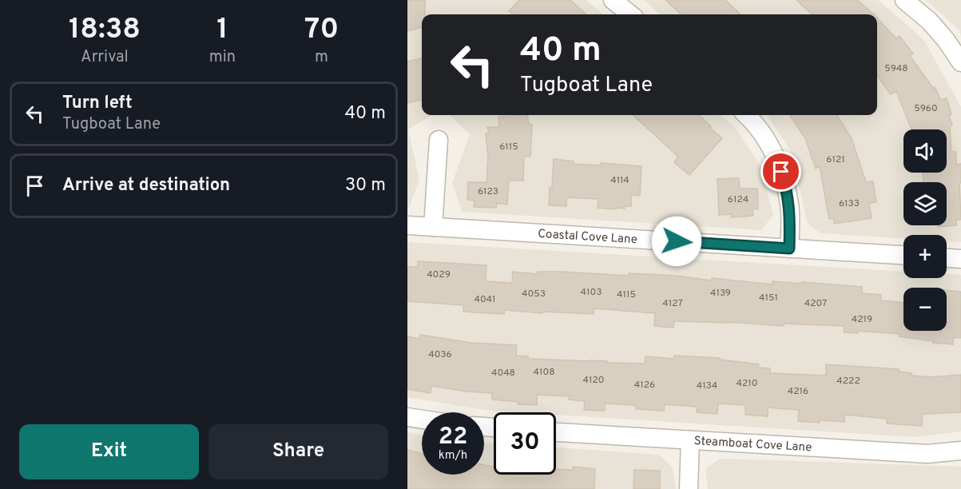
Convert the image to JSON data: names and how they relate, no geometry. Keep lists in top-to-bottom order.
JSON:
{
  "streets": {
    "street": ["Coastal Cove Lane", "Steamboat Cove Lane"]
  },
  "house_numbers": [
    "5948",
    "5960",
    "6115",
    "6121",
    "4114",
    "6123",
    "6124",
    "6133",
    "4029",
    "4103",
    "4139",
    "4053",
    "4115",
    "4151",
    "4041",
    "4127",
    "4207",
    "4219",
    "4036",
    "4108",
    "4048",
    "4120",
    "4222",
    "4210",
    "4126",
    "4134",
    "4216"
  ],
  "page": {
    "eta": [
      "18:38",
      "Arrival",
      "1",
      "min",
      "70",
      "m"
    ],
    "turn": ["40 m", "Tugboat Lane"],
    "list": [
      {
        "name": "Turn left",
        "note": "Tugboat Lane",
        "value": "40 m"
      },
      {
        "name": "Arrive at destination",
        "value": "30 m"
      }
    ],
    "map_buttons": ["+", "−"],
    "speed": "22 km/h",
    "limit": "30",
    "buttons": ["Exit", "Share"]
  }
}
